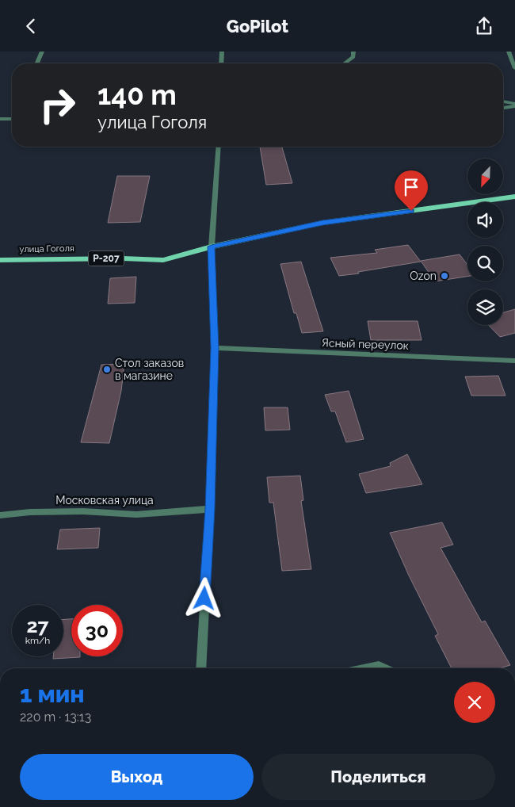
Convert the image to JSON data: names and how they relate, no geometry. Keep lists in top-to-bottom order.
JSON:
{
  "streets": {
    "main road": ["улица Гоголя", "Р-207"],
    "street": ["Ясный переулок", "Московская улица"]
  },
  "places": ["Ozon", "Стол заказов в магазине"],
  "north": "bottom left",
  "page": {
    "header": "GoPilot",
    "turn": ["140 m", "улица Гоголя"],
    "speed": "27 km/h",
    "limit": "30",
    "heading": ["1 мин", "220 m · 13:13"],
    "buttons": ["Выход", "Поделиться"]
  }
}
